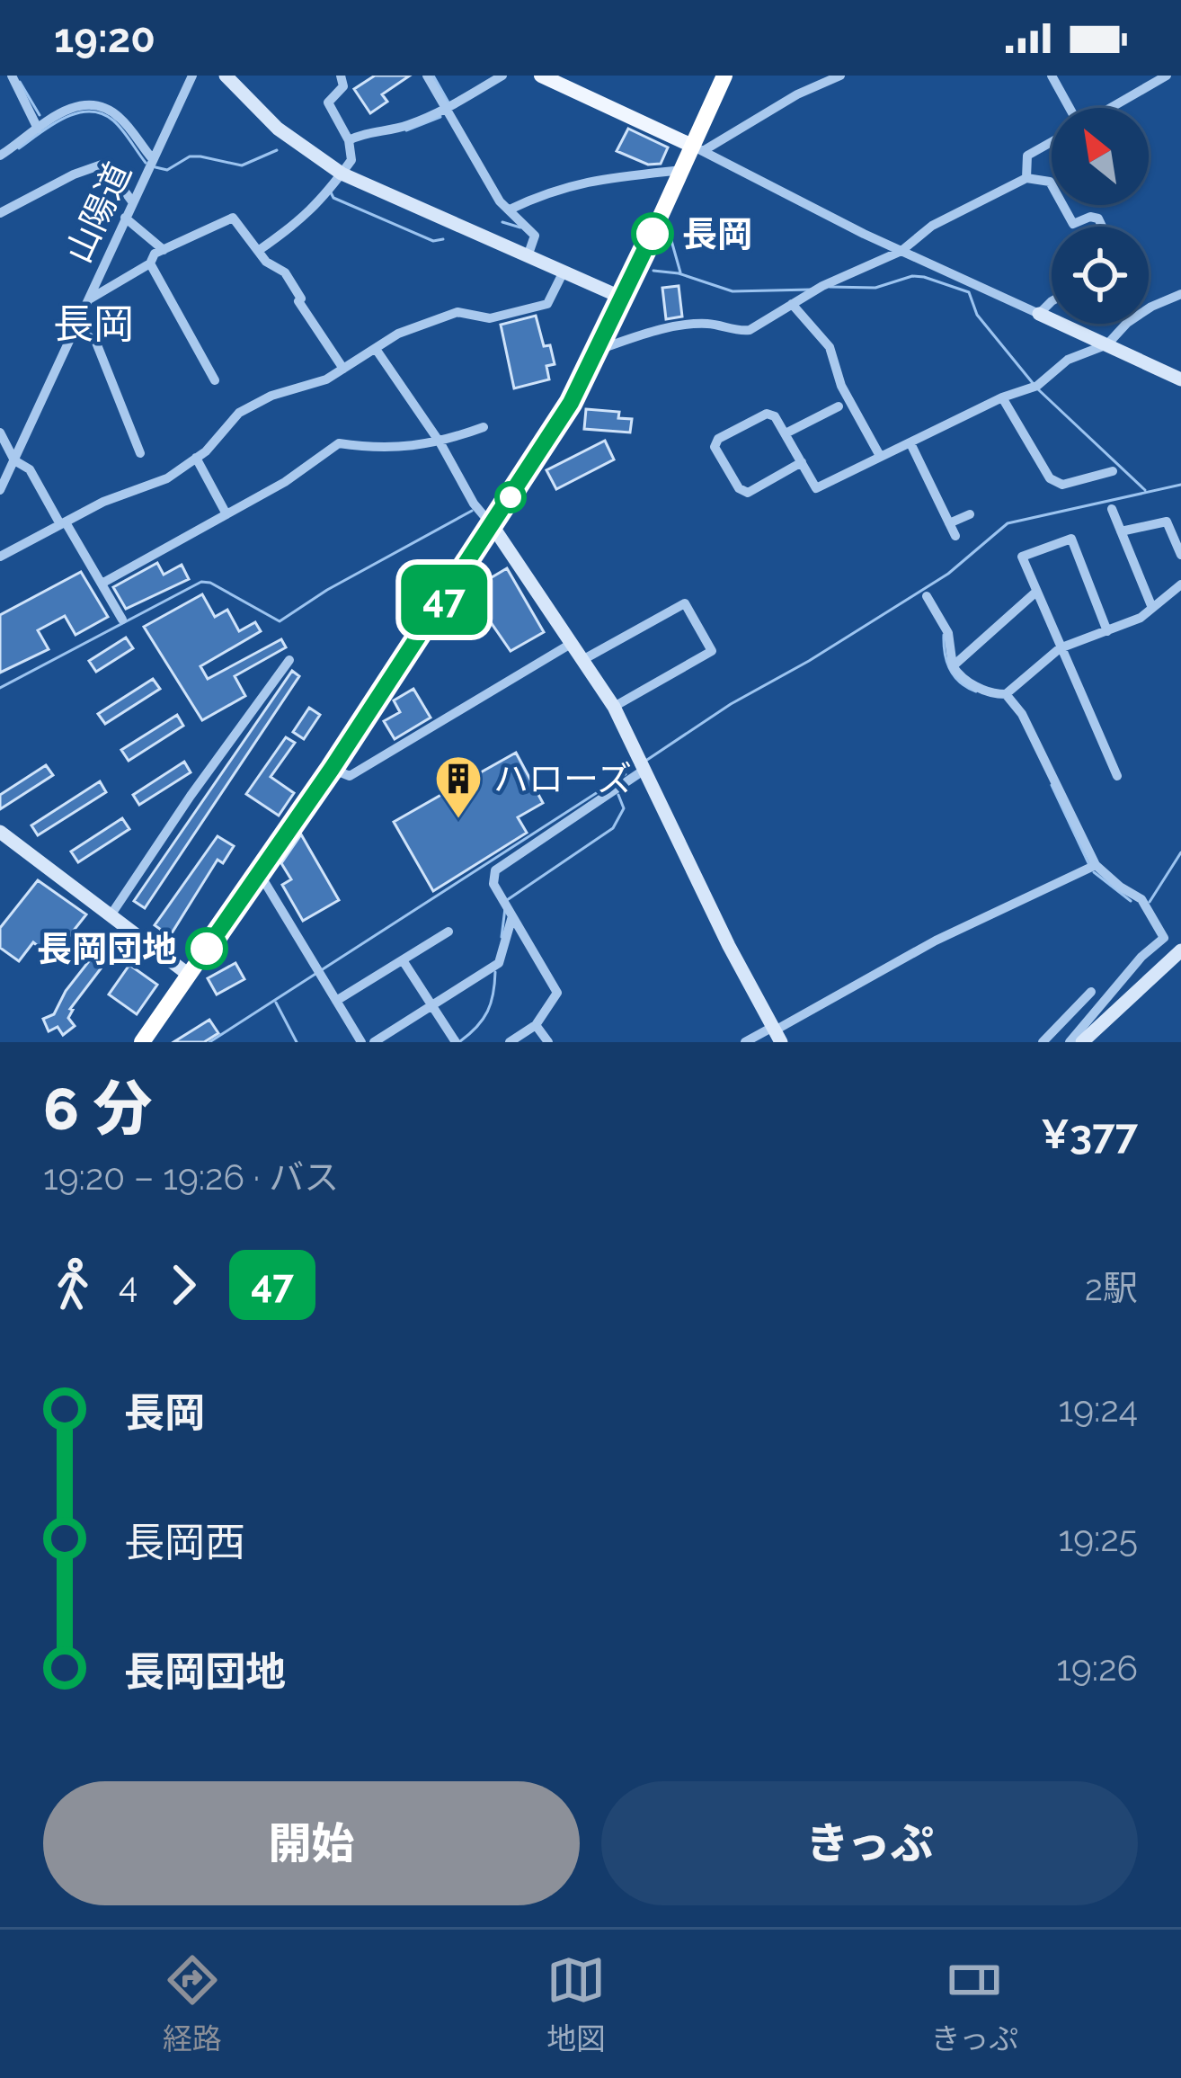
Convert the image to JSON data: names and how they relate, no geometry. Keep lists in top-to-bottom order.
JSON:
{
  "streets": {
    "street": ["山陽道"]
  },
  "districts": ["長岡"],
  "places": {
    "other": ["長岡", "長岡団地"],
    "building": ["ハローズ"]
  },
  "lines": ["bus line 47"],
  "north": "top left",
  "page": {
    "status": "19:20",
    "on_map": "47",
    "heading": ["6 分", "19:20 – 19:26 · バス", "¥377"],
    "legs": ["4", "47", "2駅"],
    "list": [
      {
        "name": "長岡",
        "value": "19:24"
      },
      {
        "name": "長岡西",
        "value": "19:25"
      },
      {
        "name": "長岡団地",
        "value": "19:26"
      }
    ],
    "buttons": ["開始", "きっぷ"],
    "tabs": ["経路", "地図", "きっぷ"]
  }
}
